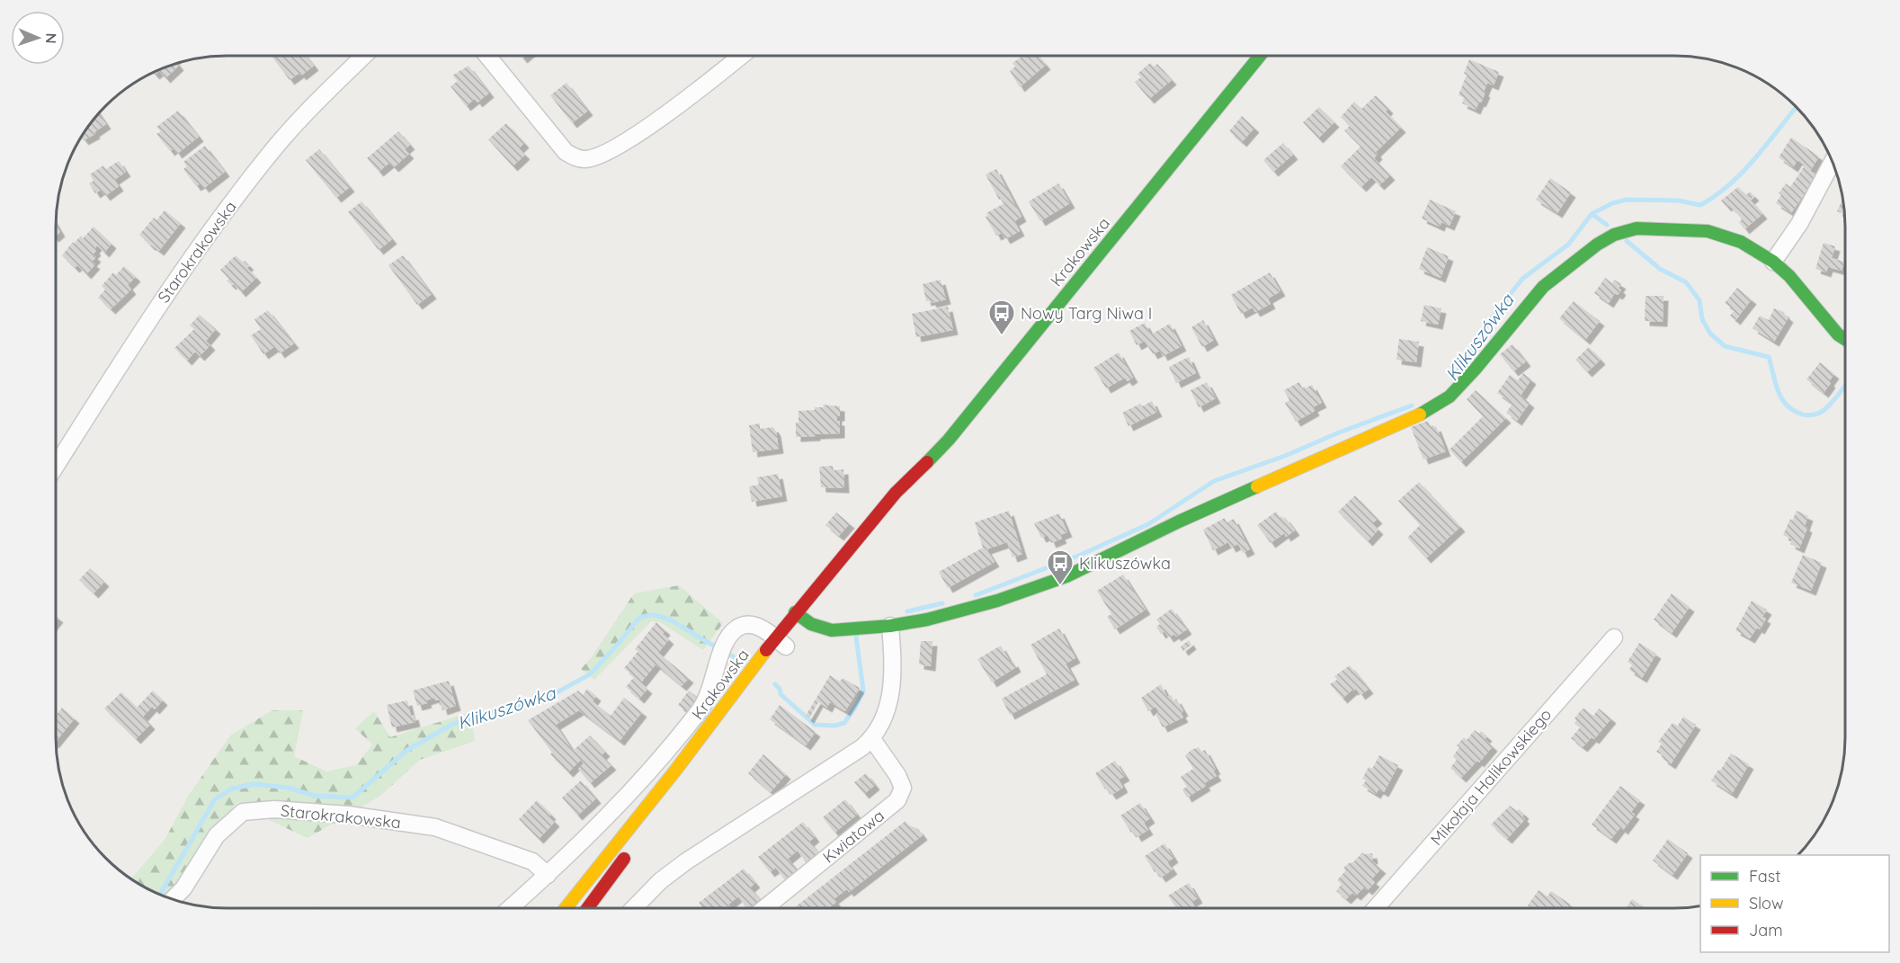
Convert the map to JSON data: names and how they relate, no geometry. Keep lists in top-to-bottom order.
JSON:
{
  "streets": {
    "main road": ["Krakowska"],
    "street": ["Starokrakowska", "Mikołaja Halikowskiego", "Kwiatowa"]
  },
  "water": ["Klikuszówka"],
  "places": {
    "bus stop": ["Nowy Targ Niwa I", "Klikuszówka"]
  },
  "legend": ["Fast", "Slow", "Jam"],
  "north": "right"
}
